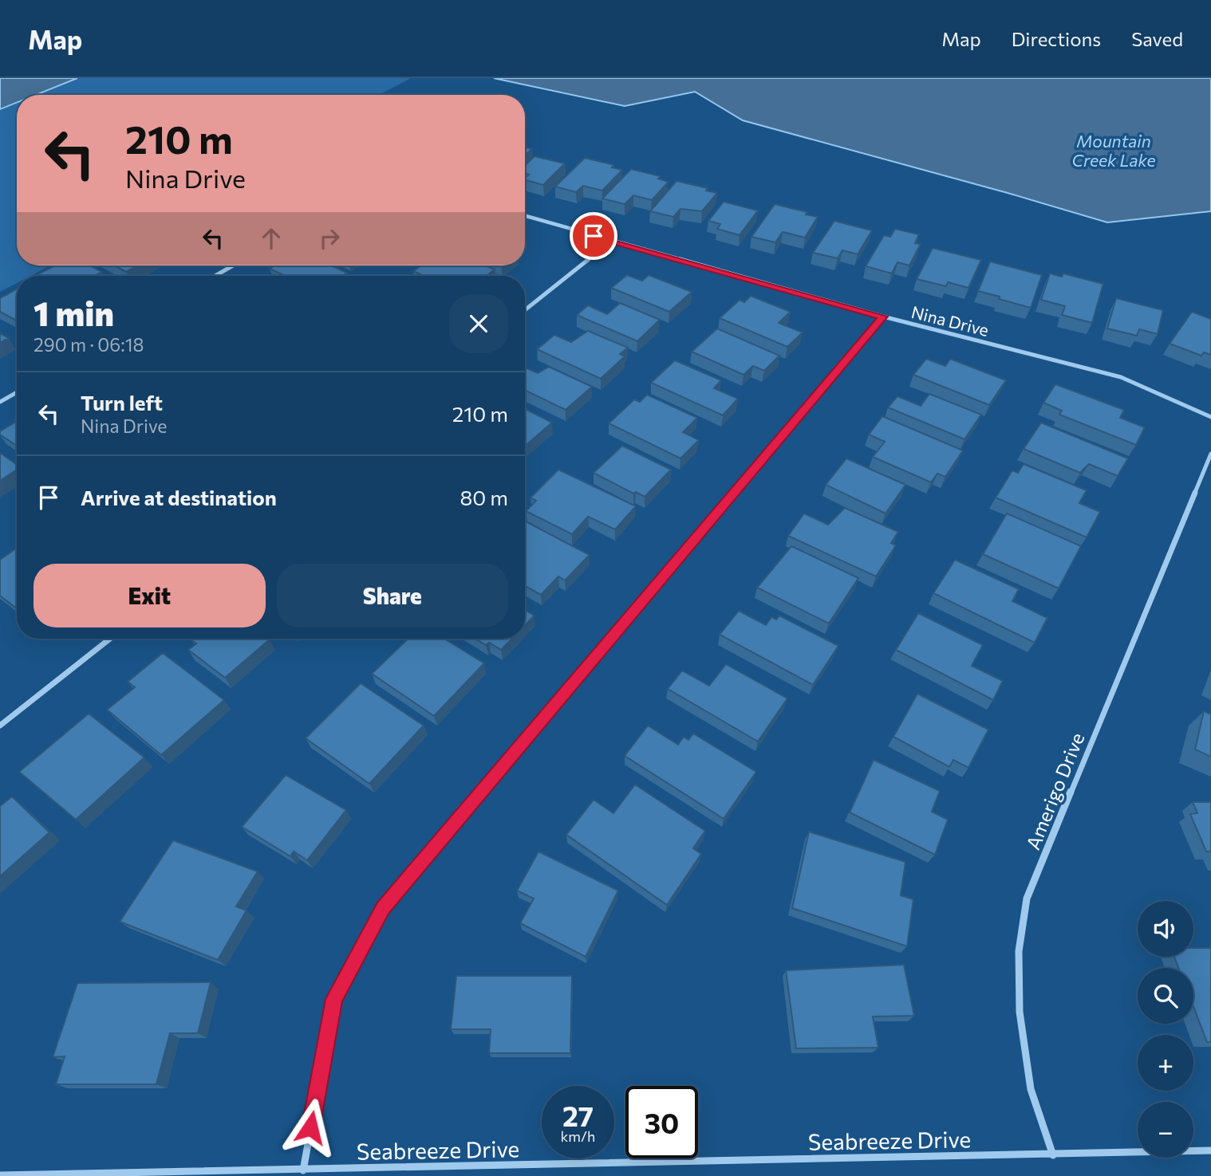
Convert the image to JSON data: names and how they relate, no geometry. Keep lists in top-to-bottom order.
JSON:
{
  "streets": {
    "street": ["Nina Drive", "Amerigo Drive", "Seabreeze Drive"]
  },
  "crossings": [
    ["Amerigo Drive", "Seabreeze Drive"]
  ],
  "water": ["Mountain Creek Lake"],
  "page": {
    "header": "Map",
    "nav": ["Map", "Directions", "Saved"],
    "turn": ["210 m", "Nina Drive"],
    "heading": ["1 min", "290 m · 06:18"],
    "list": [
      {
        "name": "Turn left",
        "note": "Nina Drive",
        "value": "210 m"
      },
      {
        "name": "Arrive at destination",
        "value": "80 m"
      }
    ],
    "buttons": ["Exit", "Share"],
    "map_buttons": ["+", "−"],
    "speed": "27 km/h",
    "limit": "30"
  }
}
